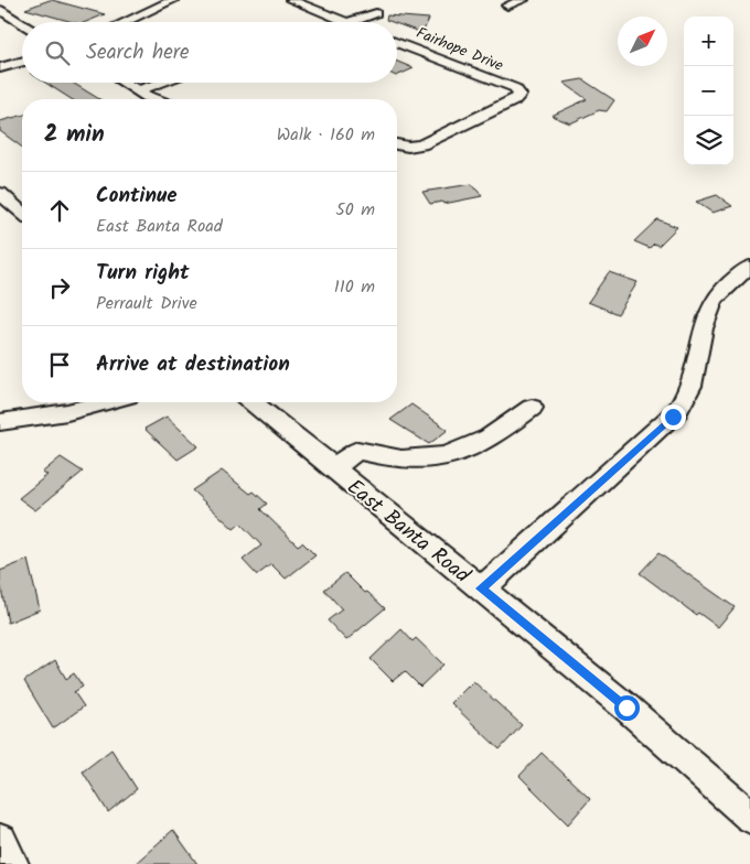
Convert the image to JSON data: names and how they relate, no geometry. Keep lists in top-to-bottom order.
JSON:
{
  "streets": {
    "street": ["Fairhope Drive", "East Banta Road"]
  },
  "north": "top right",
  "page": {
    "map_buttons": ["+", "−"],
    "search": "Search here",
    "heading": ["2 min", "Walk · 160 m"],
    "list": [
      ["Continue", "East Banta Road", "50 m"],
      ["Turn right", "Perrault Drive", "110 m"],
      "Arrive at destination"
    ]
  }
}
